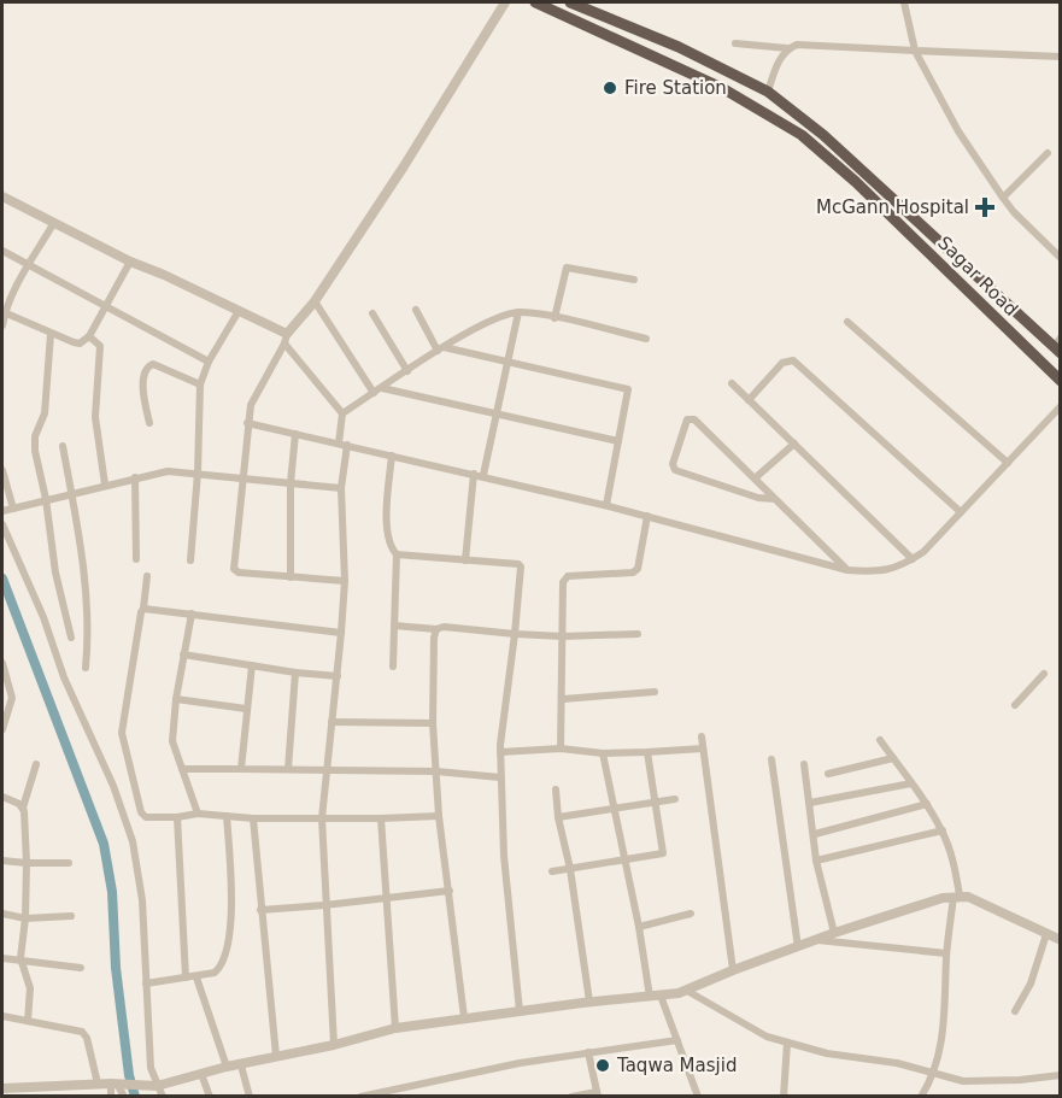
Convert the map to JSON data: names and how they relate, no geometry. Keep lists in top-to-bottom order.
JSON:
{
  "streets": {
    "highway": ["Sagar Road"]
  },
  "places": {
    "other": ["Fire Station", "Taqwa Masjid"],
    "health": ["McGann Hospital"]
  }
}
